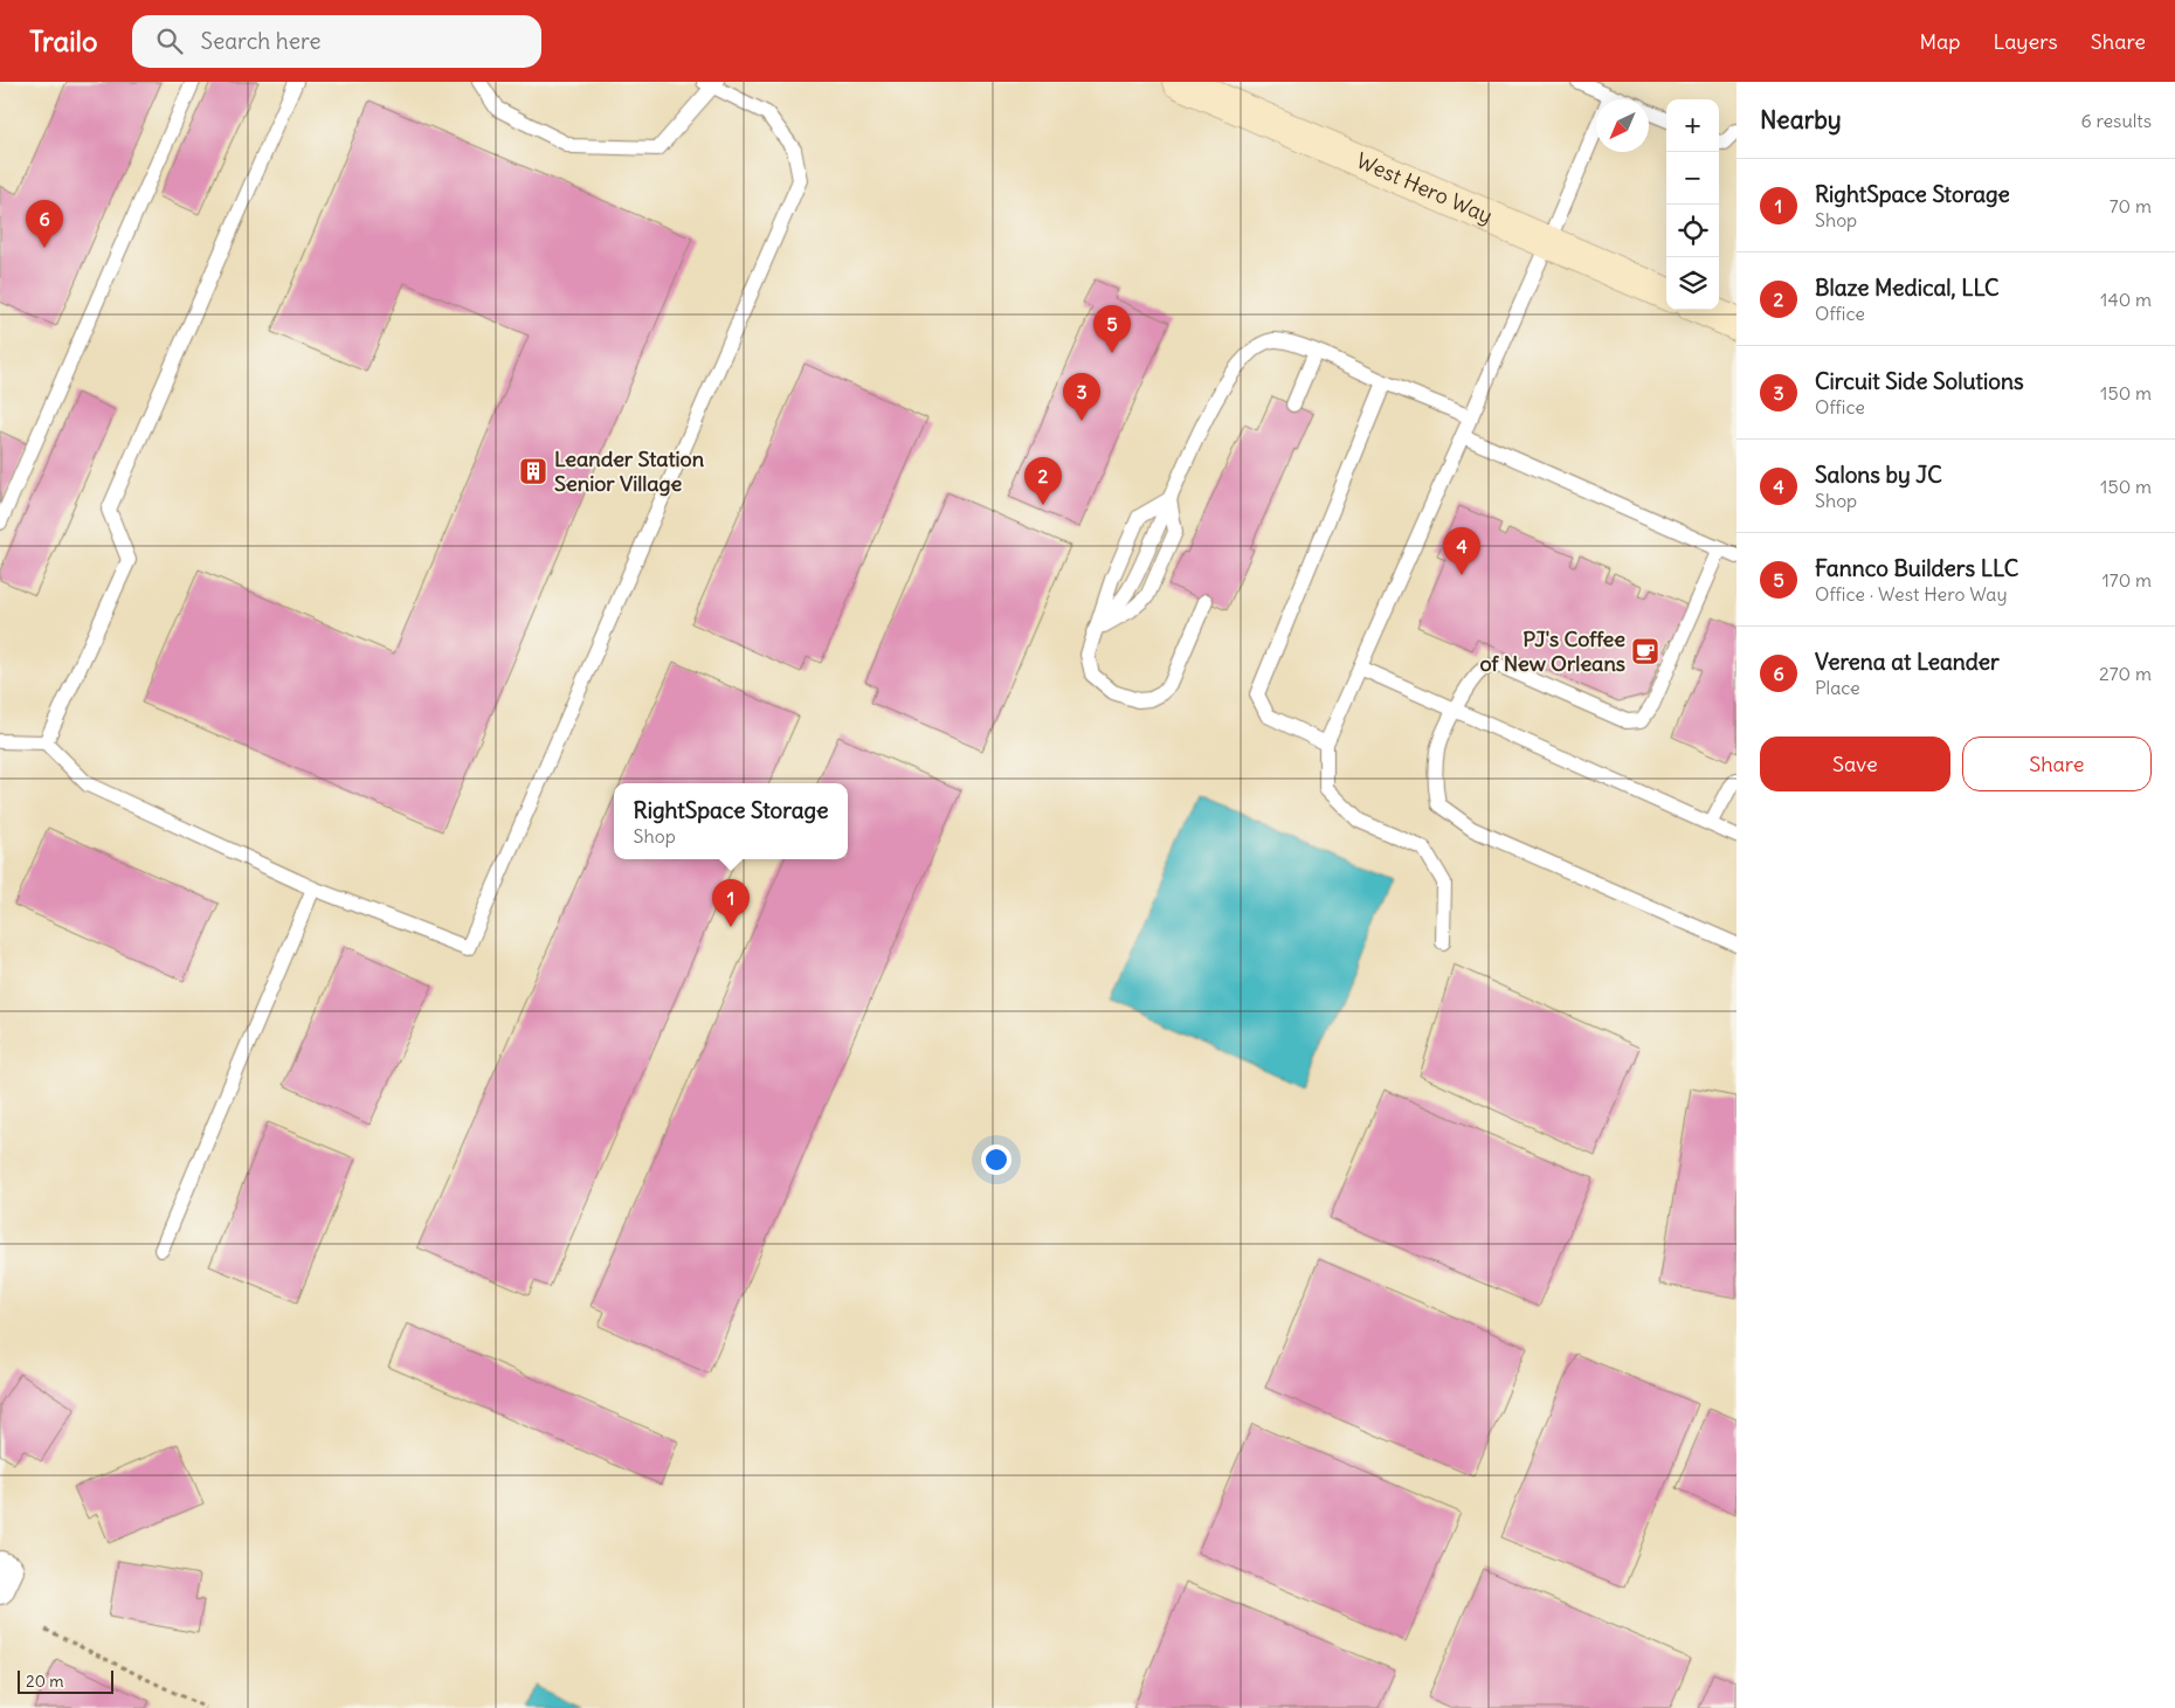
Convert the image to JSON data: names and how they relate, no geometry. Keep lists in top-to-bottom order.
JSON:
{
  "streets": {
    "main road": ["West Hero Way"]
  },
  "places": {
    "building": ["Leander Station Senior Village"],
    "cafe": ["PJ's Coffee of New Orleans"]
  },
  "scale_bar": "20 m",
  "north": "bottom left",
  "page": {
    "header": "Trailo",
    "search": "Search here",
    "nav": ["Map", "Layers", "Share"],
    "heading": ["Nearby", "6 results"],
    "map_buttons": ["+", "−"],
    "list": [
      {
        "mark": "1",
        "name": "RightSpace Storage",
        "note": "Shop",
        "value": "70 m"
      },
      {
        "mark": "2",
        "name": "Blaze Medical, LLC",
        "note": "Office",
        "value": "140 m"
      },
      {
        "mark": "3",
        "name": "Circuit Side Solutions",
        "note": "Office",
        "value": "150 m"
      },
      {
        "mark": "4",
        "name": "Salons by JC",
        "note": "Shop",
        "value": "150 m"
      },
      {
        "mark": "5",
        "name": "Fannco Builders LLC",
        "note": "Office · West Hero Way",
        "value": "170 m"
      },
      {
        "mark": "6",
        "name": "Verena at Leander",
        "note": "Place",
        "value": "270 m"
      }
    ],
    "pins": [
      "6",
      "5",
      "3",
      "2",
      "4",
      "1"
    ],
    "buttons": ["Save", "Share"],
    "popup": ["RightSpace Storage", "Shop"],
    "scale": "20 m"
  }
}
